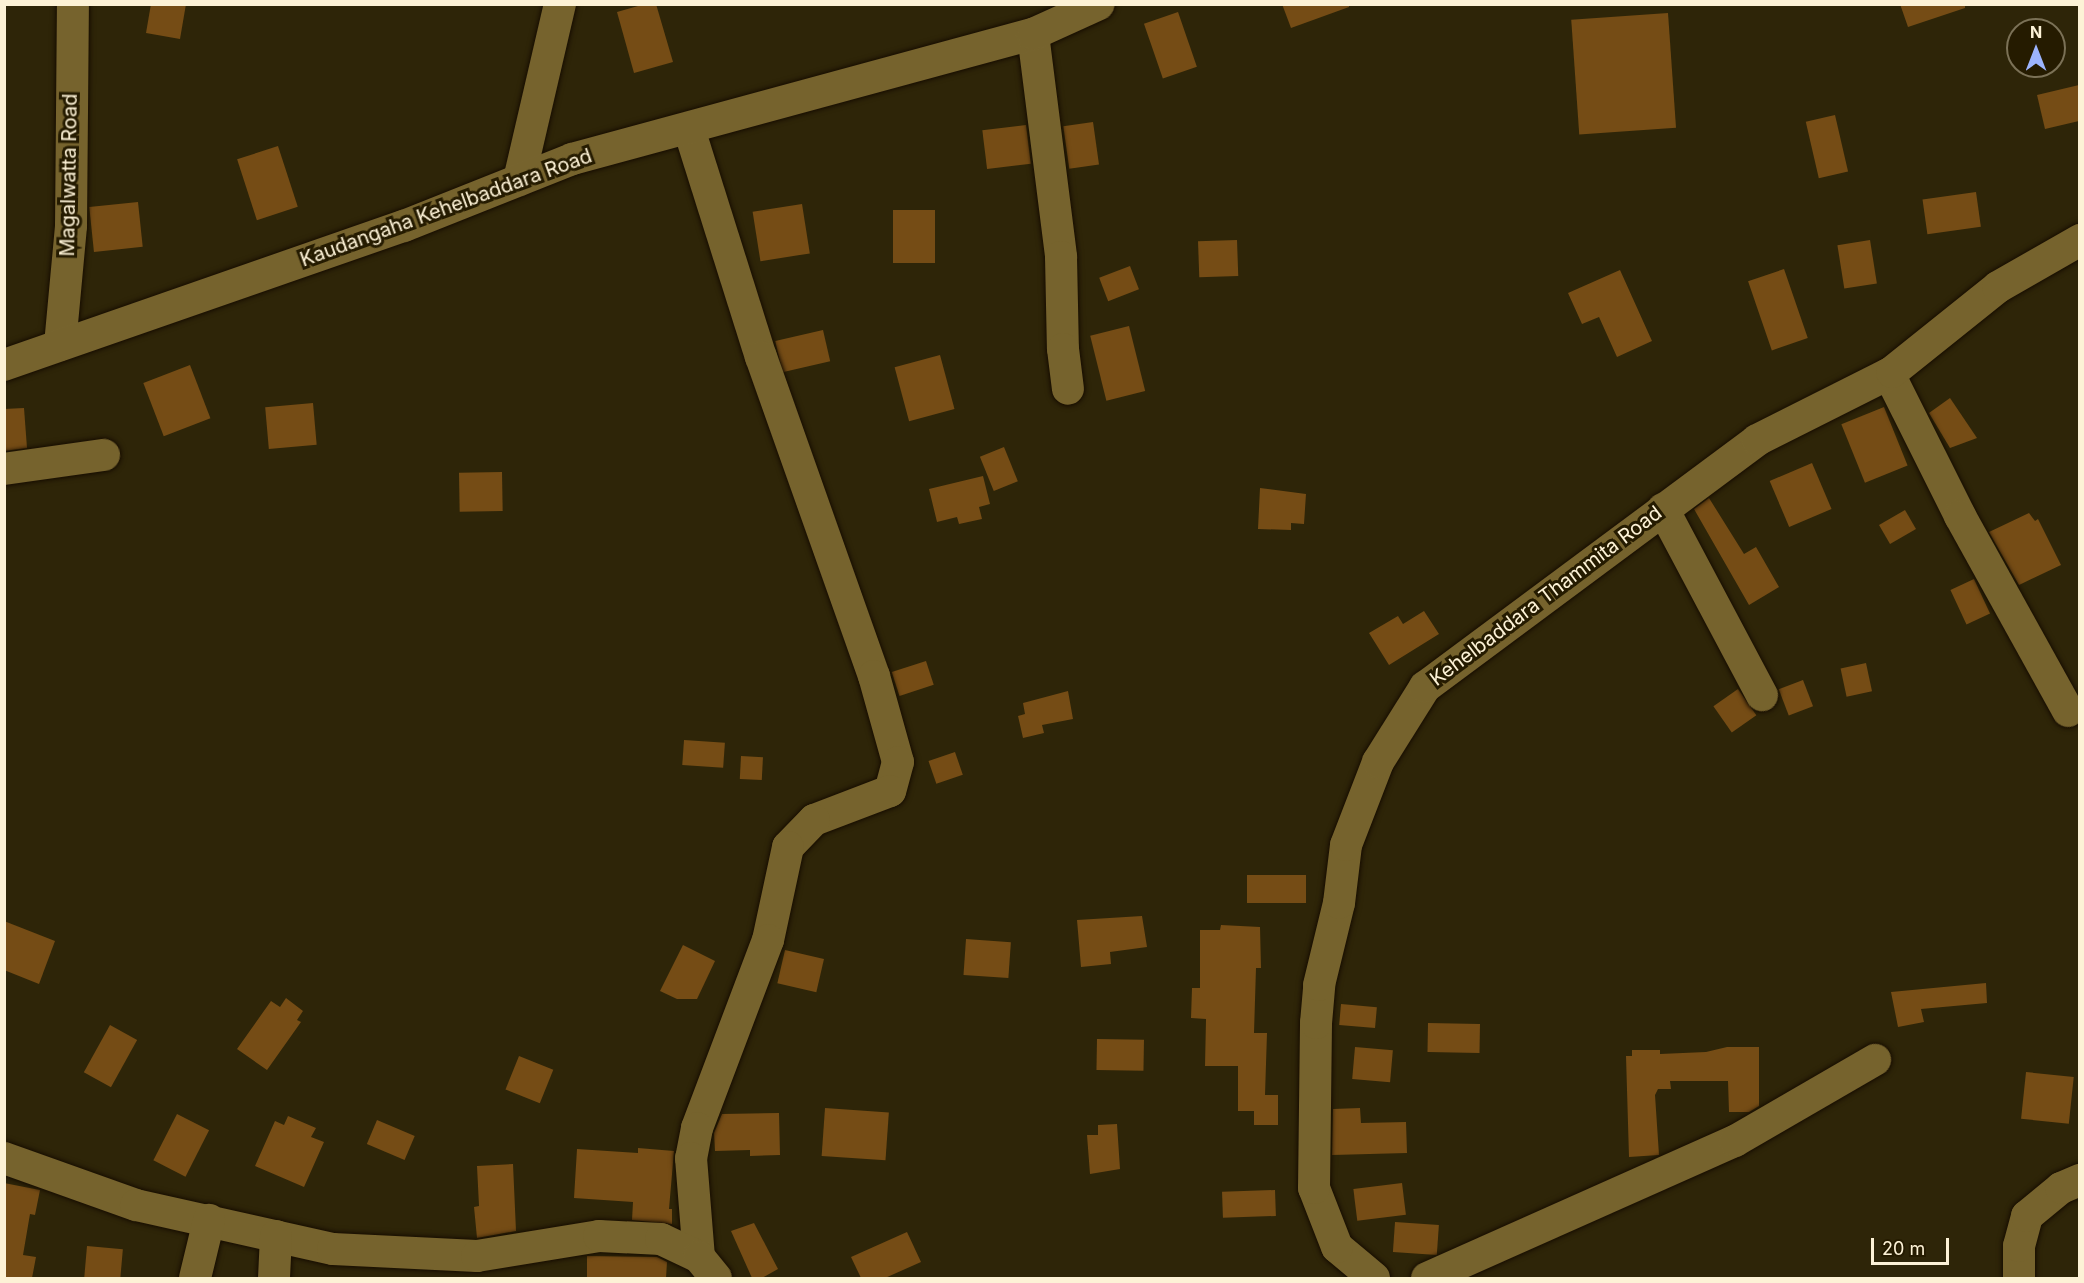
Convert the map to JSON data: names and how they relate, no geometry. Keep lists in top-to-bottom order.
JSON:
{
  "streets": {
    "street": ["Magalwatta Road", "Kaudangaha Kehelbaddara Road", "Kehelbaddara Thammita Road"]
  },
  "crossings": [
    ["Magalwatta Road", "Kaudangaha Kehelbaddara Road"]
  ],
  "scale_bar": "20 m",
  "north": "top"
}
